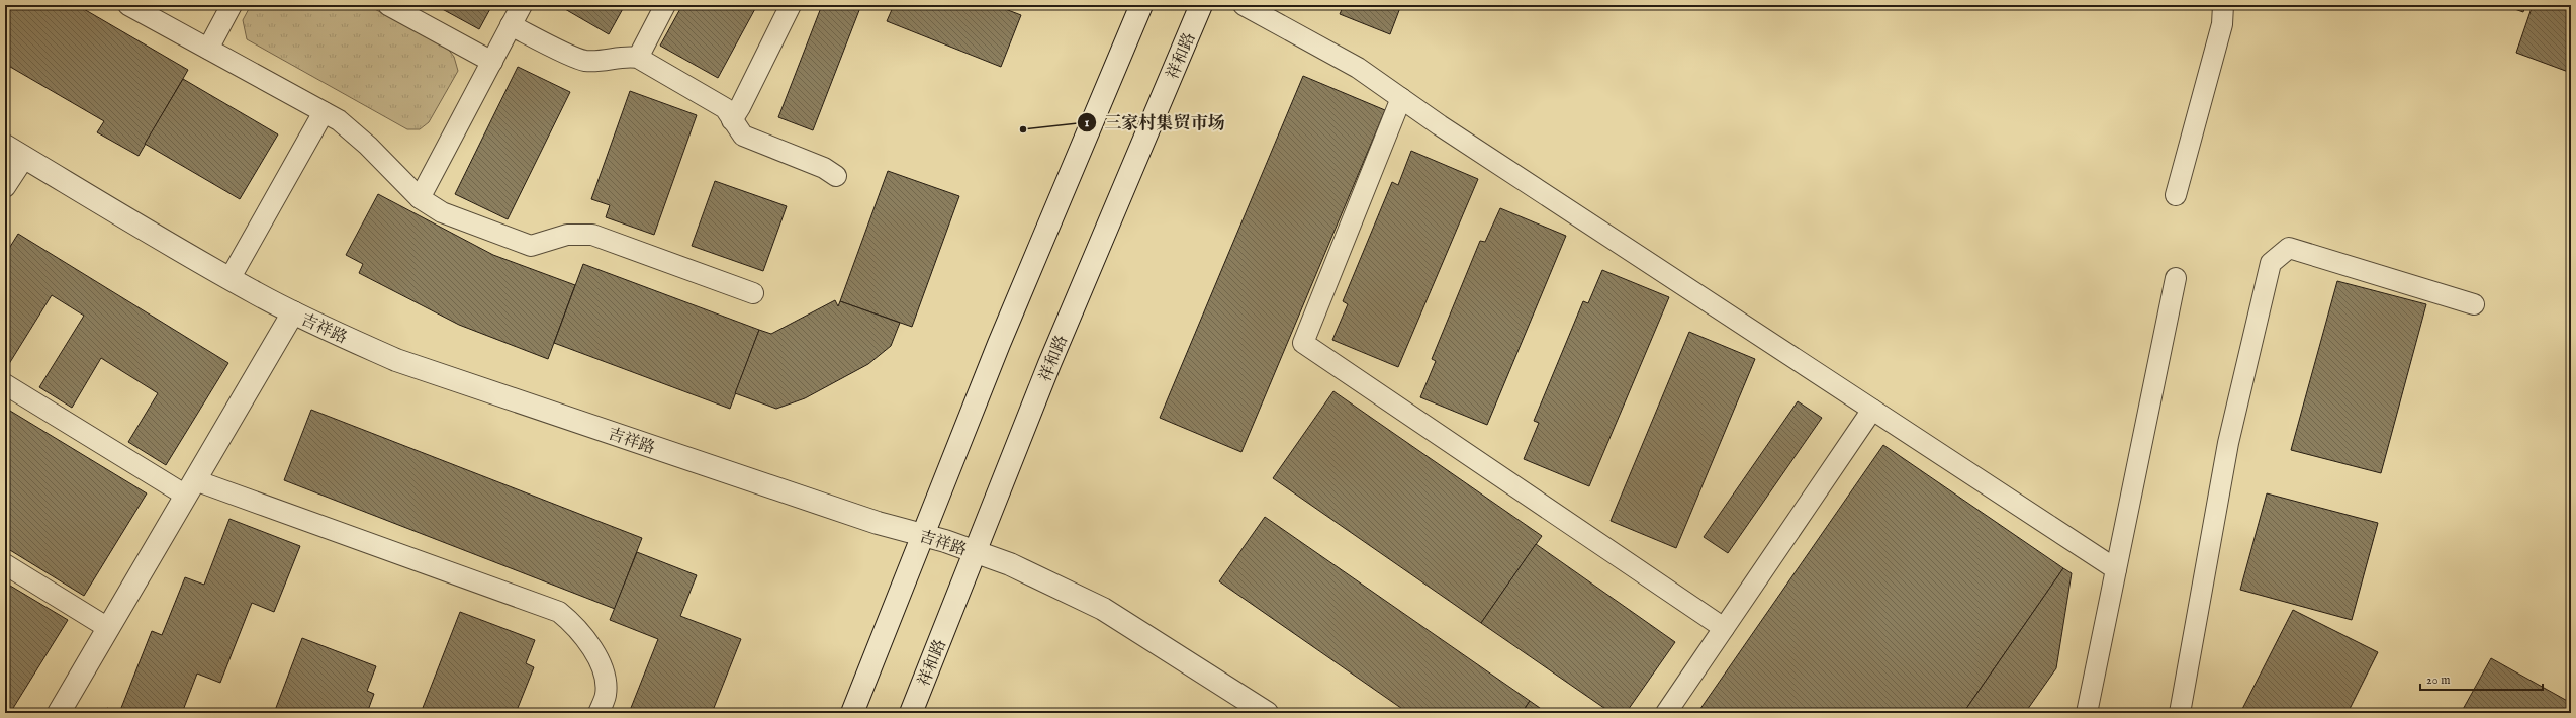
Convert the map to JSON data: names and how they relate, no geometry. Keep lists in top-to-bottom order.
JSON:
{
  "streets": {
    "street": ["祥和路", "吉祥路"]
  },
  "crossings": [
    ["祥和路", "吉祥路"]
  ],
  "places": ["三家村集贸市场"],
  "scale_bar": "20 m"
}
